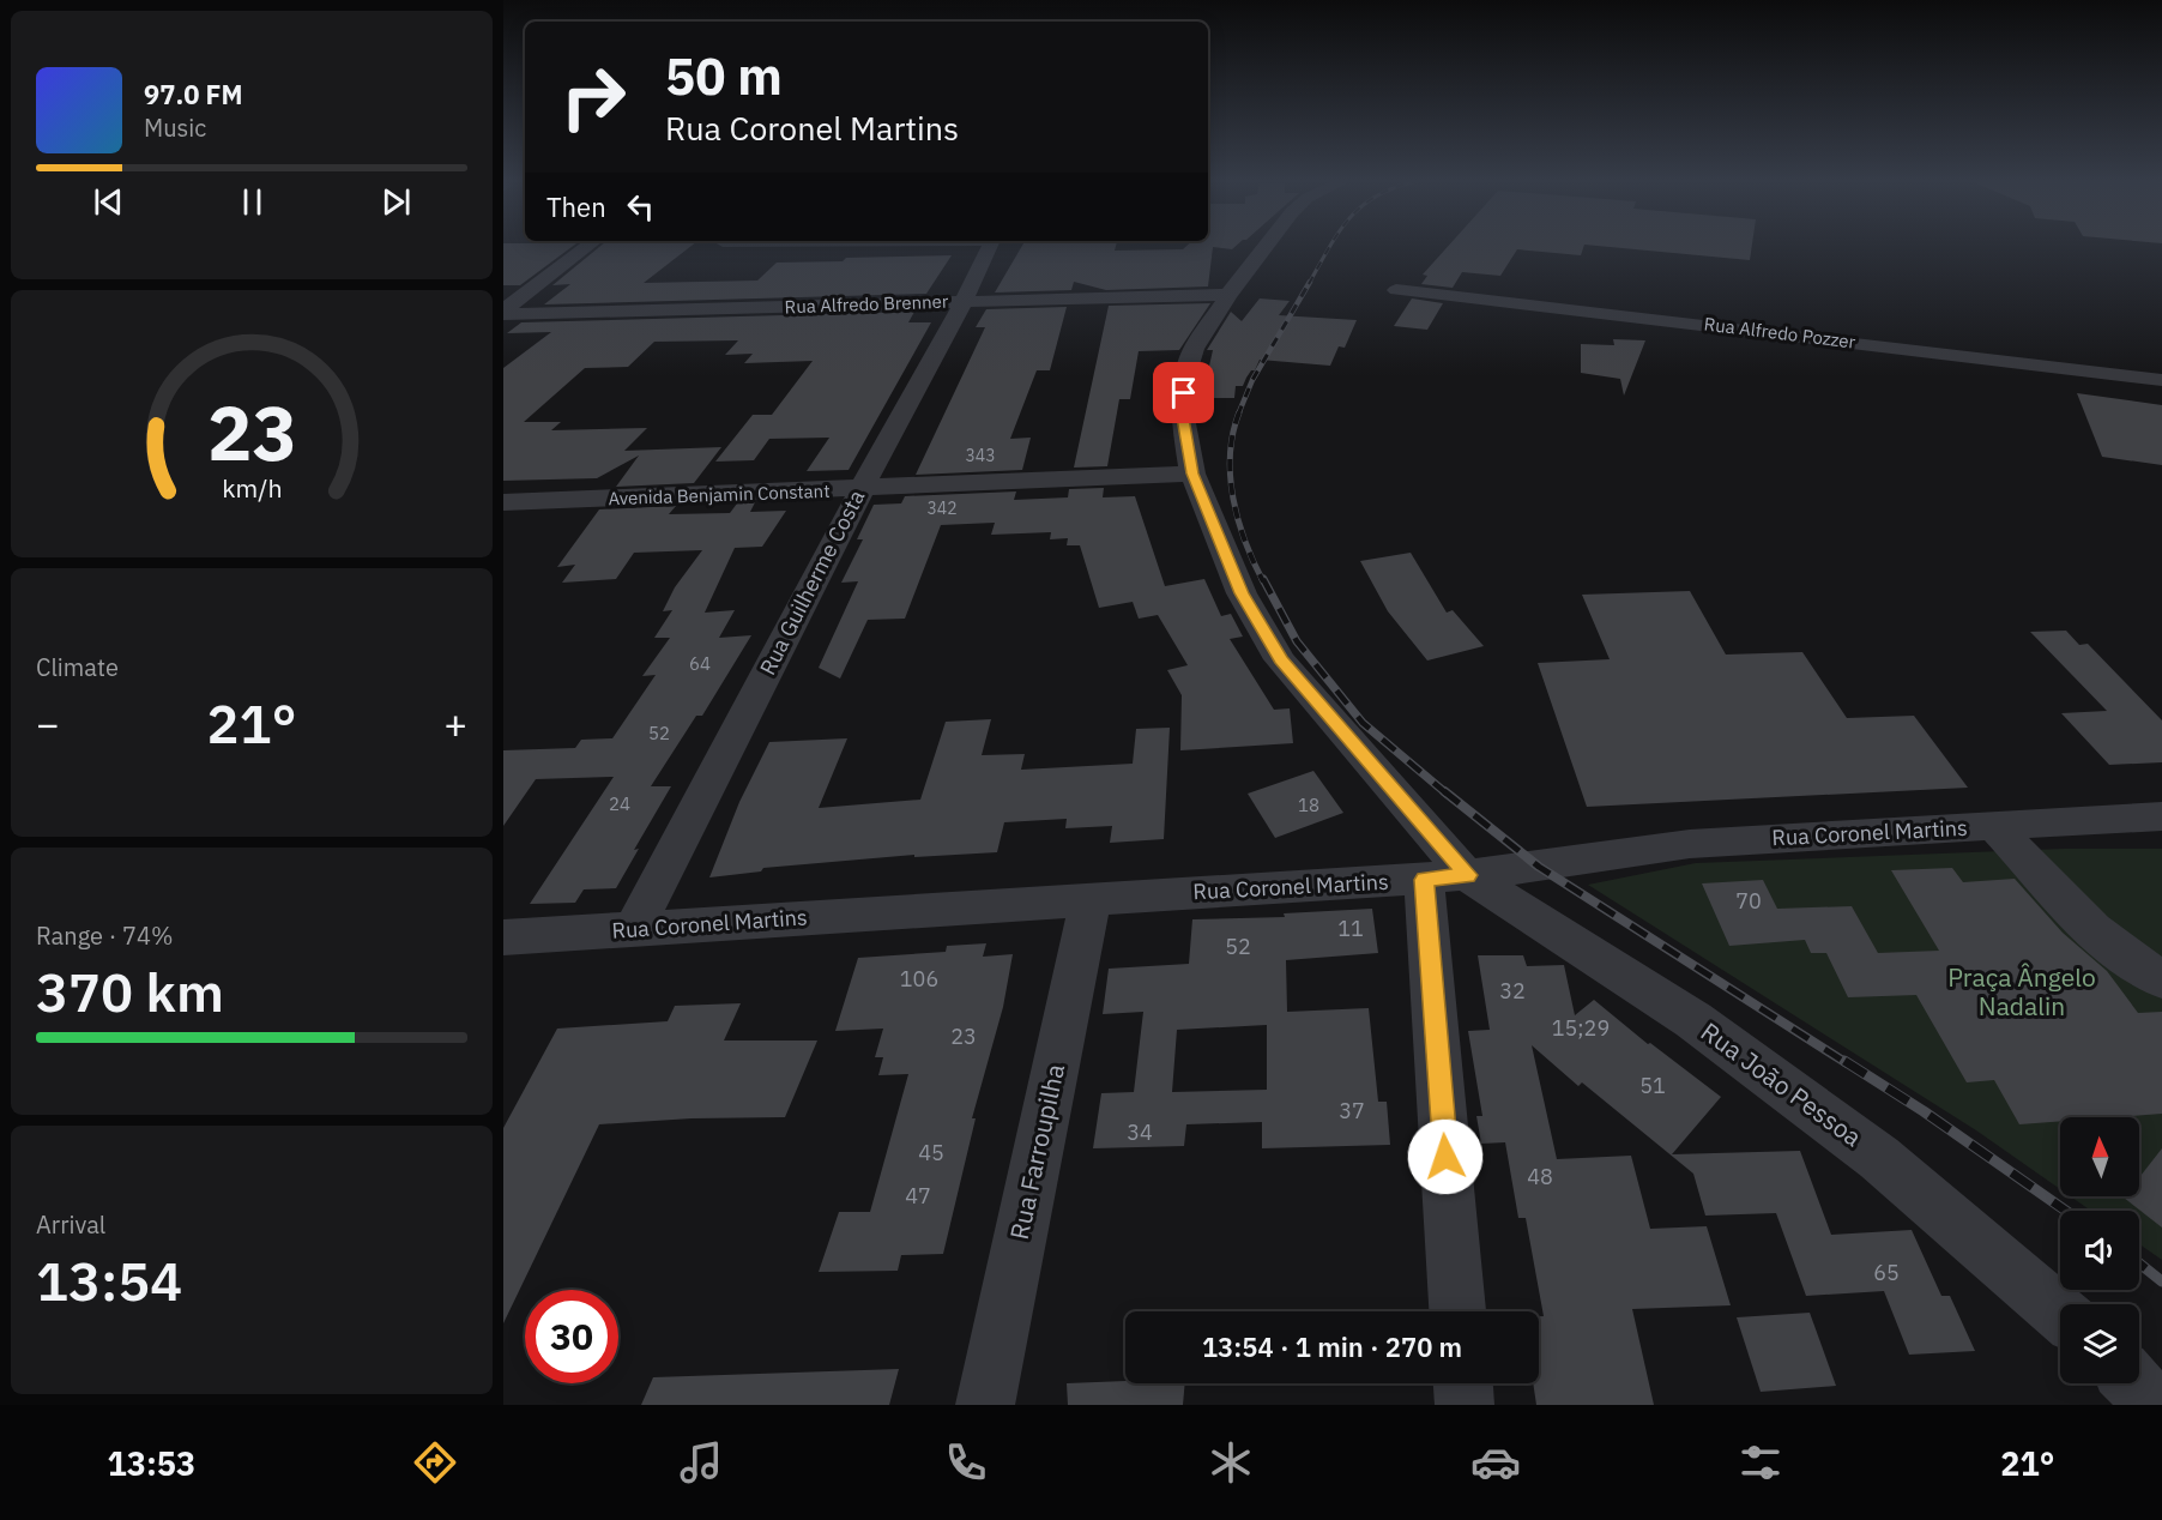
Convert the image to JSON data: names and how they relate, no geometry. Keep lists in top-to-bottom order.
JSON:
{
  "streets": {
    "street": [
      "Rua Alfredo Brenner",
      "Rua Alfredo Pozzer",
      "Avenida Benjamin Constant",
      "Rua Guilherme Costa",
      "Rua Coronel Martins",
      "Rua João Pessoa",
      "Rua Farroupilha"
    ]
  },
  "crossings": [
    ["Rua Alfredo Brenner", "Rua Guilherme Costa"],
    ["Rua Alfredo Brenner", "Rua João Pessoa"],
    ["Avenida Benjamin Constant", "Rua Guilherme Costa"],
    ["Avenida Benjamin Constant", "Rua João Pessoa"],
    ["Rua Guilherme Costa", "Rua Coronel Martins"],
    ["Rua Coronel Martins", "Rua João Pessoa"],
    ["Rua Coronel Martins", "Rua Farroupilha"]
  ],
  "parks": ["Praça Ângelo Nadalin"],
  "house_numbers": [
    "343",
    "342",
    "64",
    "52",
    "24",
    "18",
    "70",
    "11",
    "52",
    "106",
    "32",
    "15;29",
    "23",
    "51",
    "37",
    "34",
    "45",
    "48",
    "47",
    "65"
  ],
  "north": "top",
  "page": {
    "turn": ["50 m", "Rua Coronel Martins"],
    "song": ["97.0 FM", "Music"],
    "then": "Then",
    "tile": [
      "Climate",
      ["Range · 74%", "370 km"],
      ["Arrival", "13:54"]
    ],
    "heat": ["−", "21°", "+"],
    "limit": "30",
    "trip": "13:54 · 1 min · 270 m",
    "tabs": ["13:53", "21°"],
    "gauge": ["23", "km/h"]
  }
}
